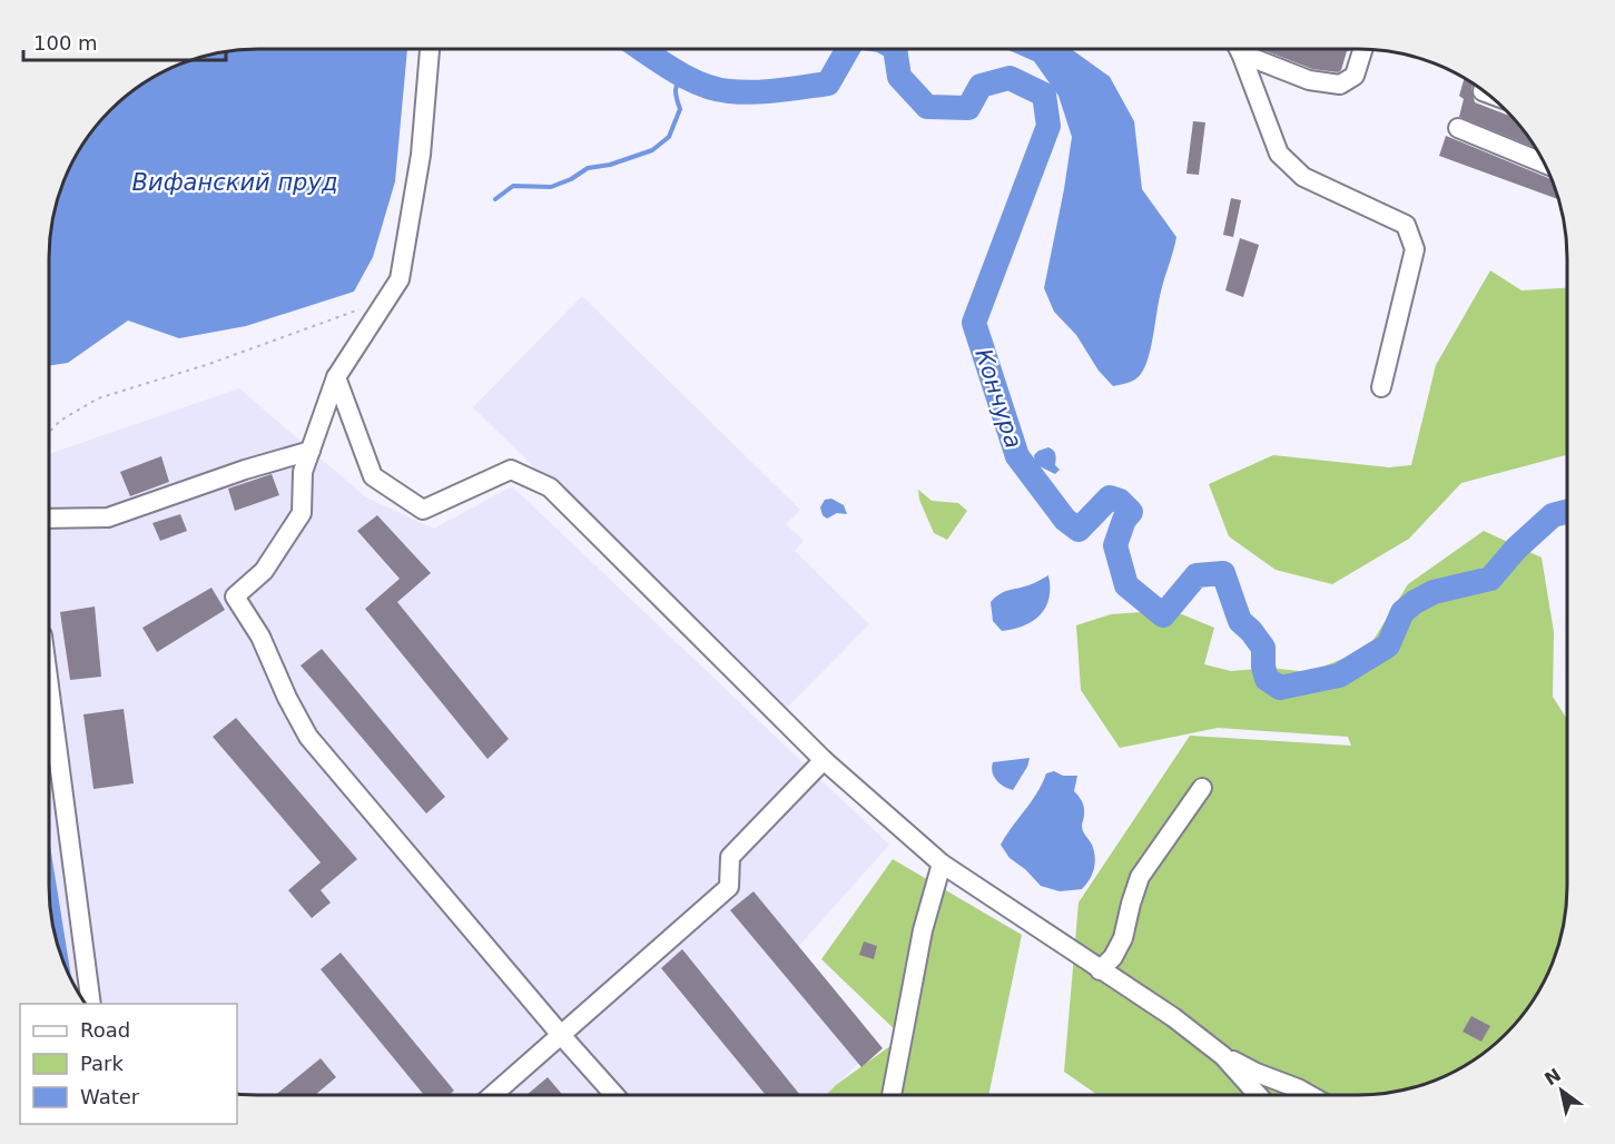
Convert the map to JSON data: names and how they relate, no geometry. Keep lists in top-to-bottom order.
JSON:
{
  "water": ["Вифанский пруд", "Кончура"],
  "legend": ["Road", "Park", "Water"],
  "scale_bar": "100 m",
  "north": "top left"
}
